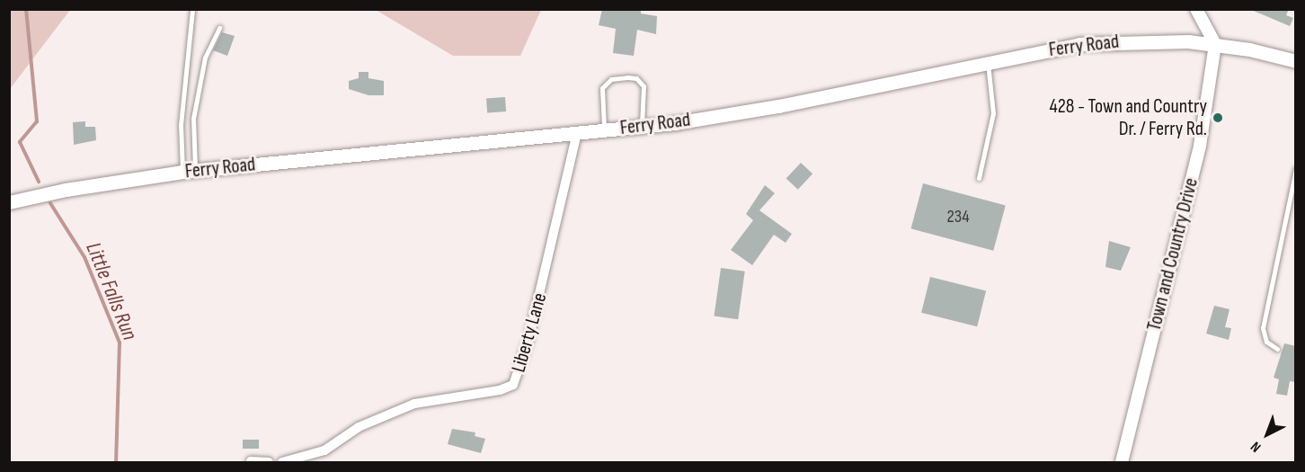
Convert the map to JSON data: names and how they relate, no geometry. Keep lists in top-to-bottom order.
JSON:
{
  "streets": {
    "main road": ["Ferry Road"],
    "street": ["Town and Country Drive", "Liberty Lane"]
  },
  "crossings": [
    ["Ferry Road", "Town and Country Drive"],
    ["Ferry Road", "Liberty Lane"]
  ],
  "water": ["Little Falls Run"],
  "places": ["428 - Town and Country Dr. / Ferry Rd."],
  "house_numbers": ["234"],
  "north": "bottom left"
}
